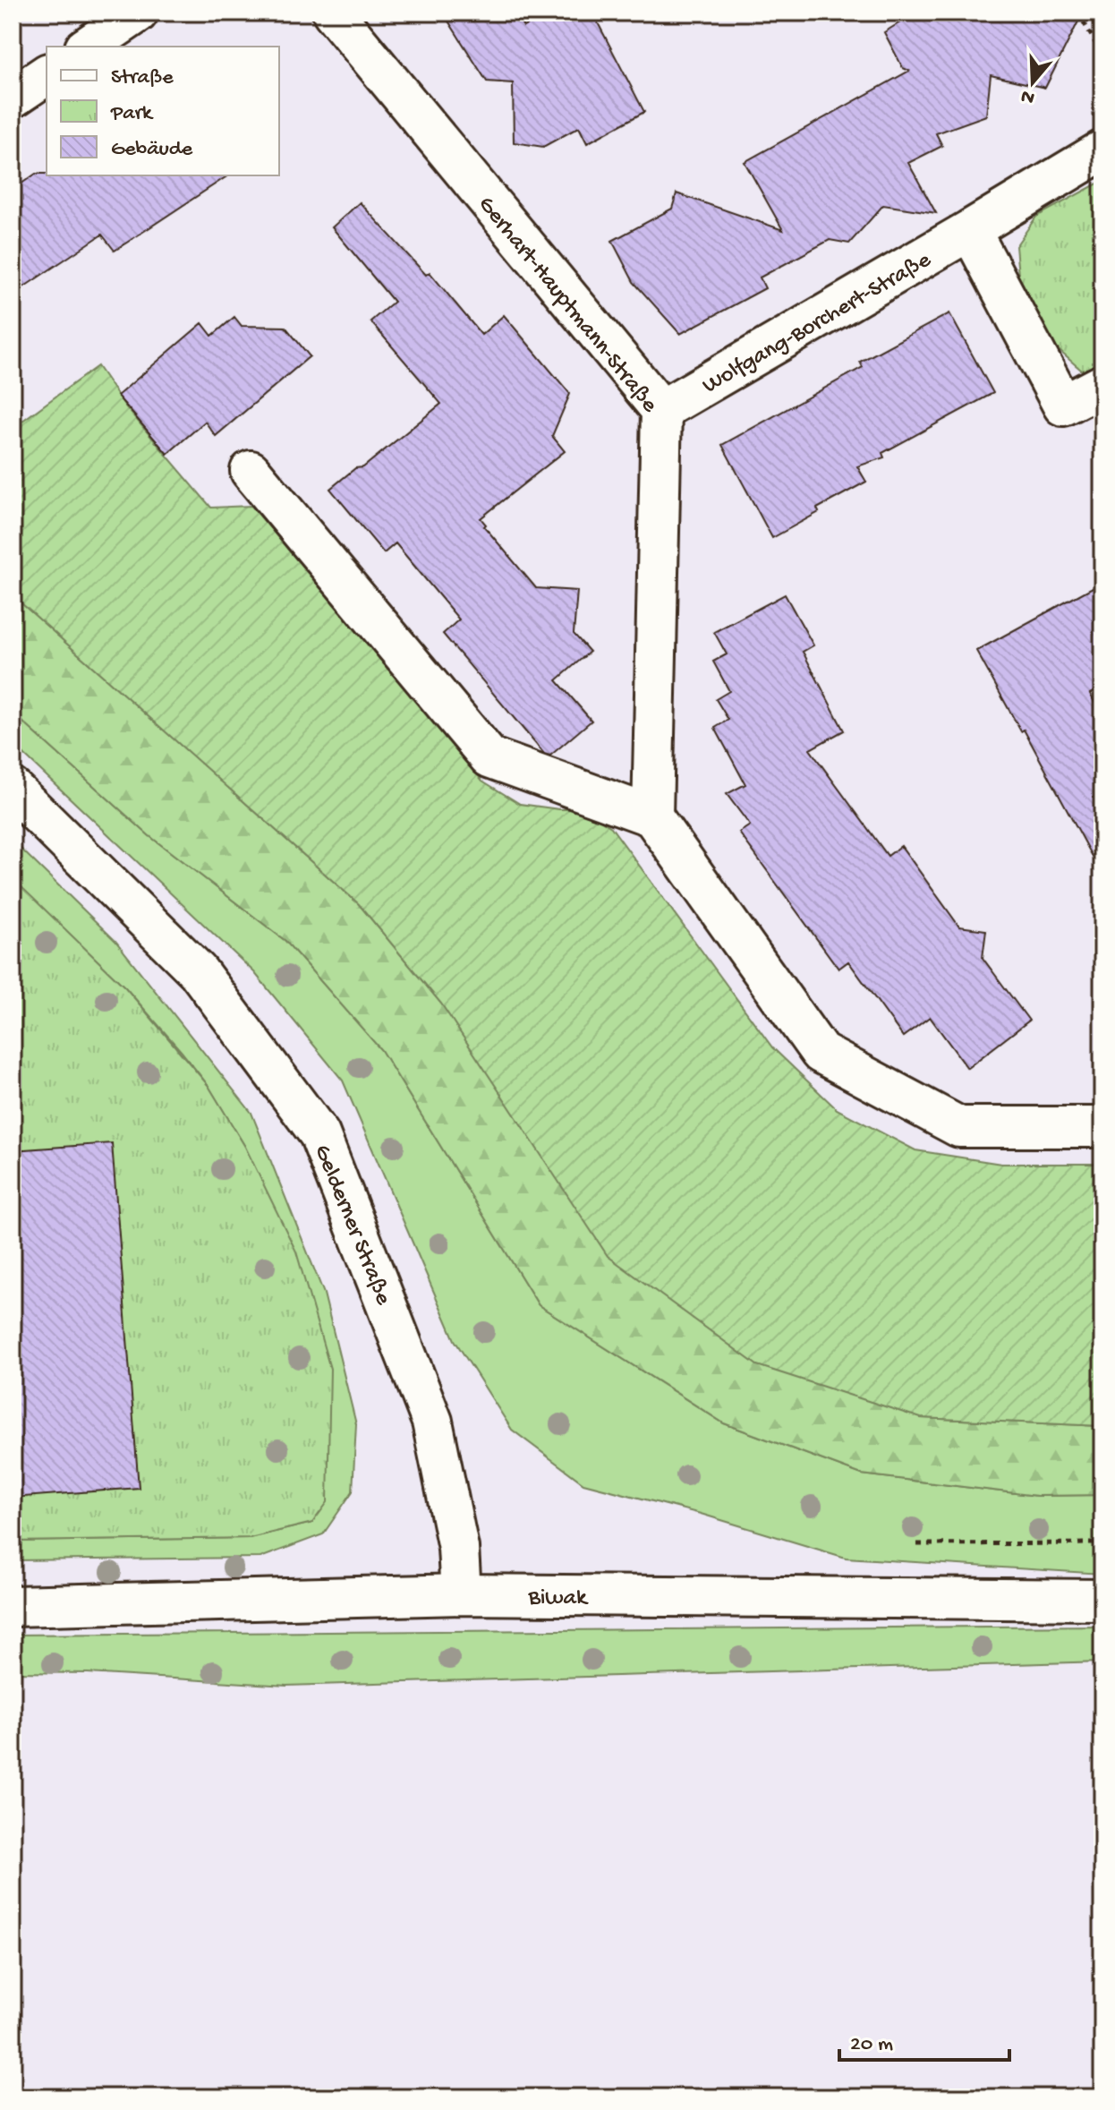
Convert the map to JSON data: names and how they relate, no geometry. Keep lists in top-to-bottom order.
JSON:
{
  "streets": {
    "street": [
      "Gerhart-Hauptmann-Straße",
      "Wolfgang-Borchert-Straße",
      "Gelderner Straße",
      "Biwak"
    ]
  },
  "crossings": [
    ["Gerhart-Hauptmann-Straße", "Wolfgang-Borchert-Straße"],
    ["Gelderner Straße", "Biwak"]
  ],
  "legend": ["Straße", "Park", "Gebäude"],
  "scale_bar": "20 m",
  "north": "bottom"
}
